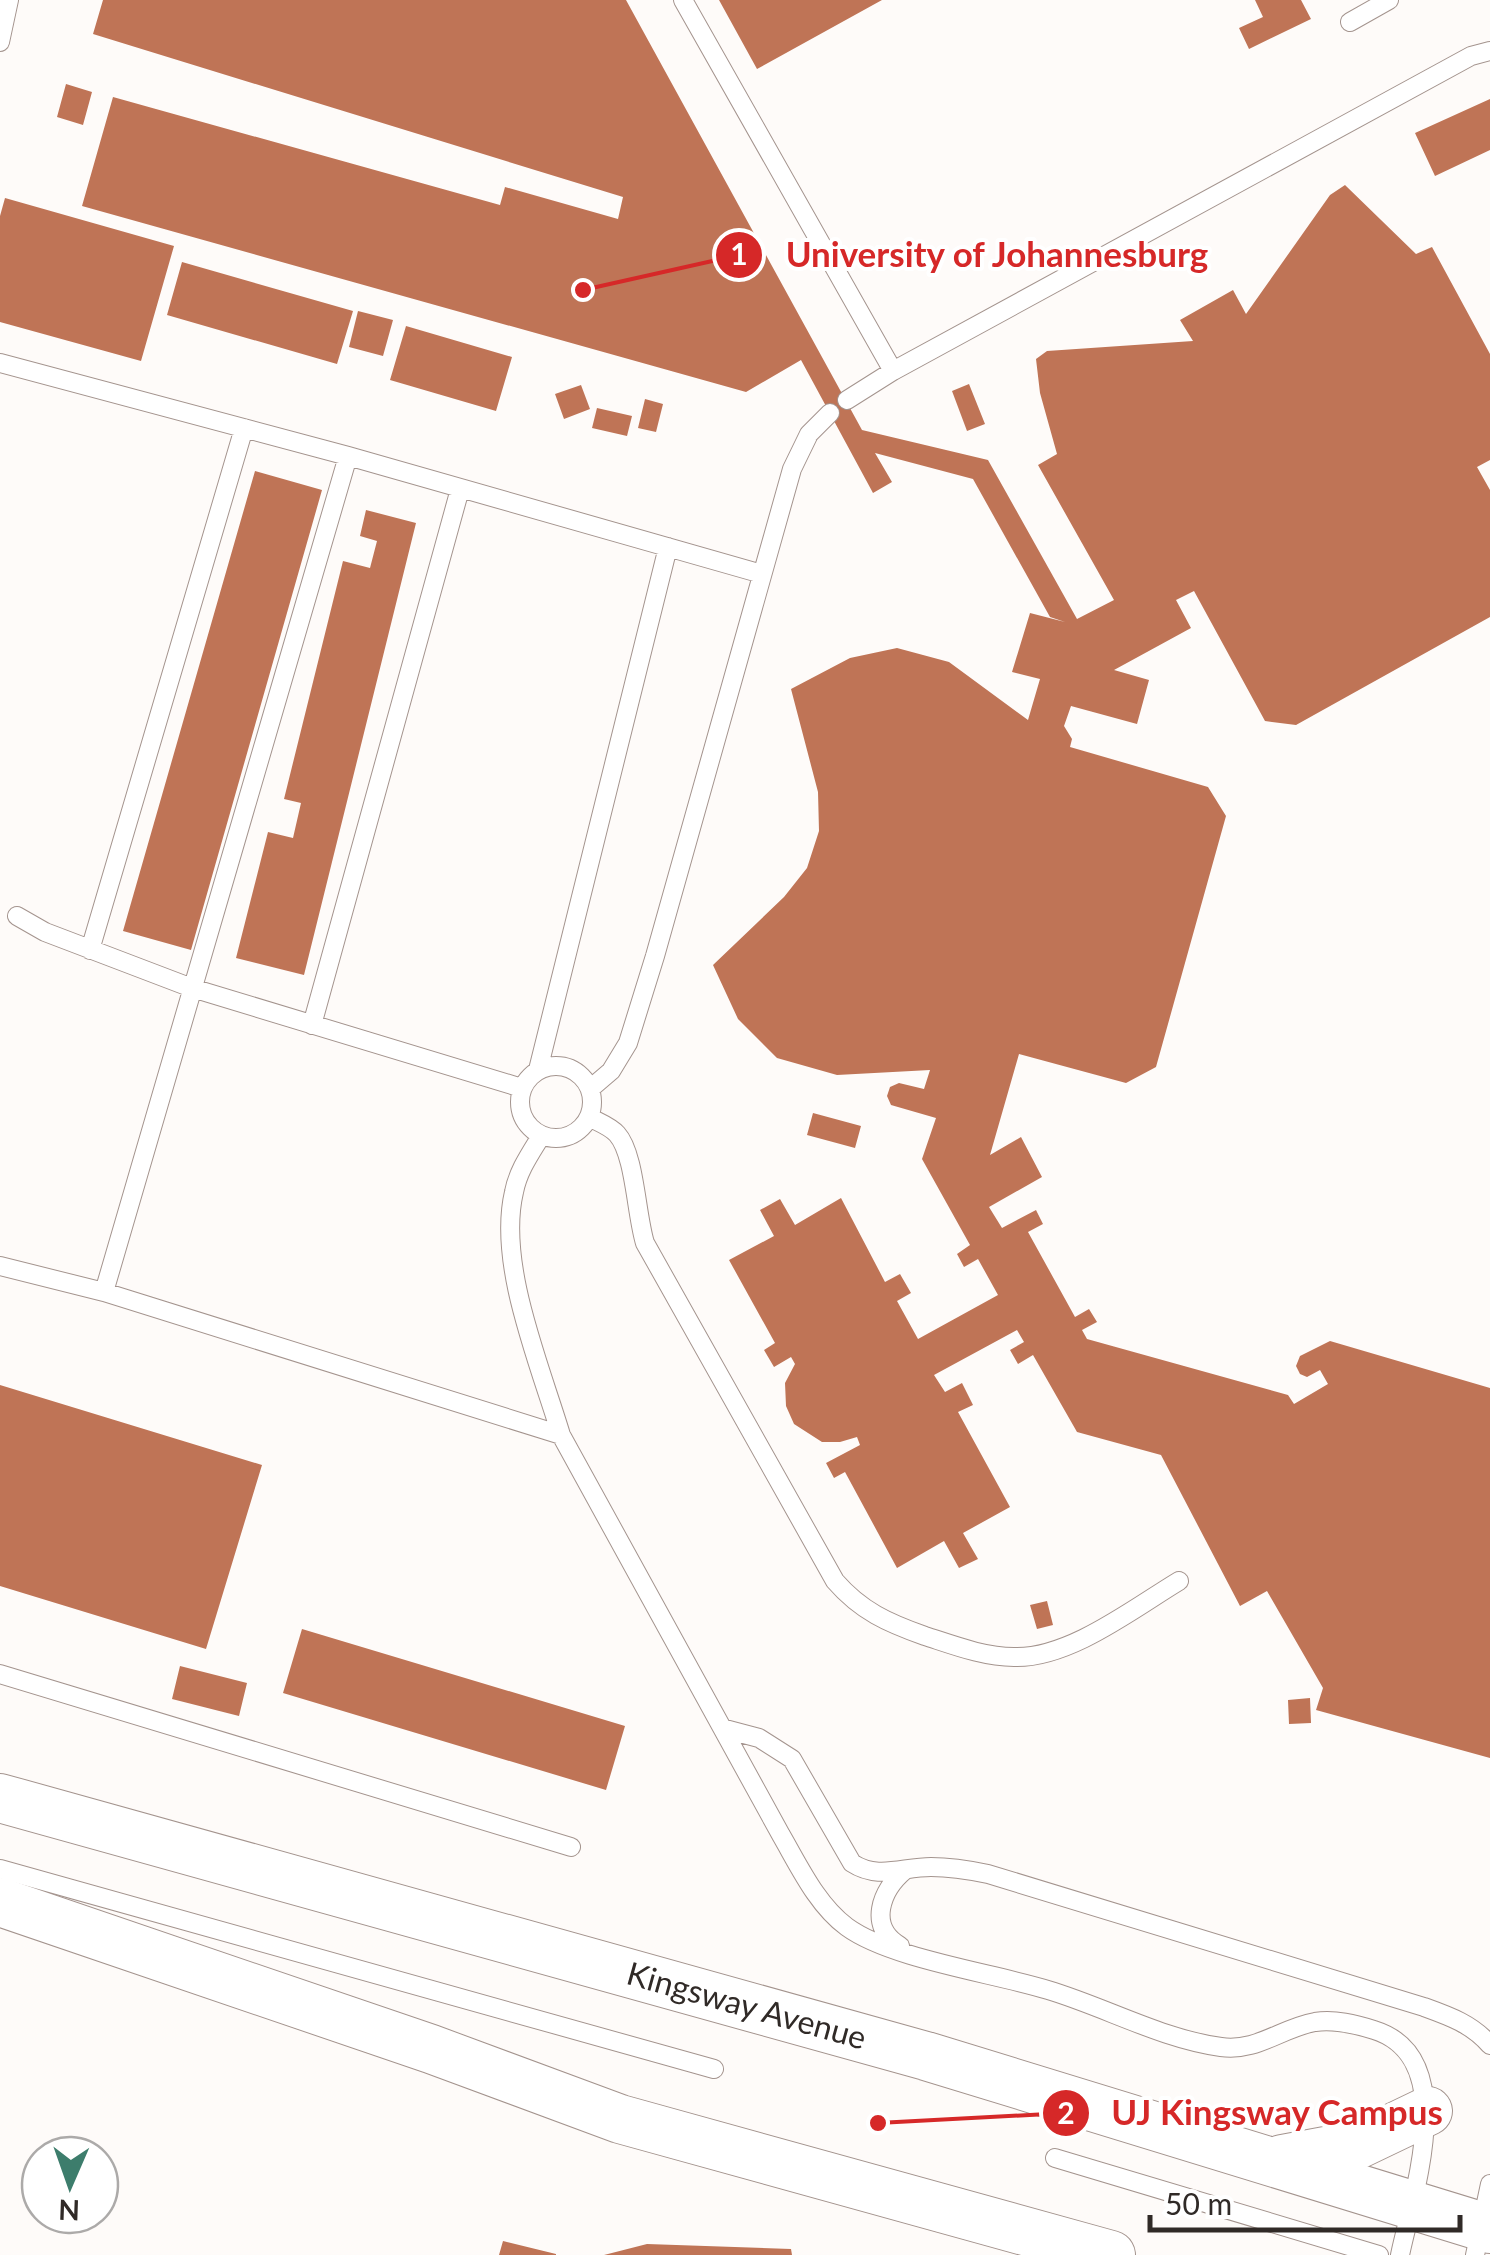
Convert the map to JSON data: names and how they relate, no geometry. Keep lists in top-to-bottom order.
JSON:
{
  "streets": {
    "main road": ["Kingsway Avenue"]
  },
  "places": ["University of Johannesburg", "UJ Kingsway Campus"],
  "scale_bar": "50 m",
  "north": "bottom"
}
